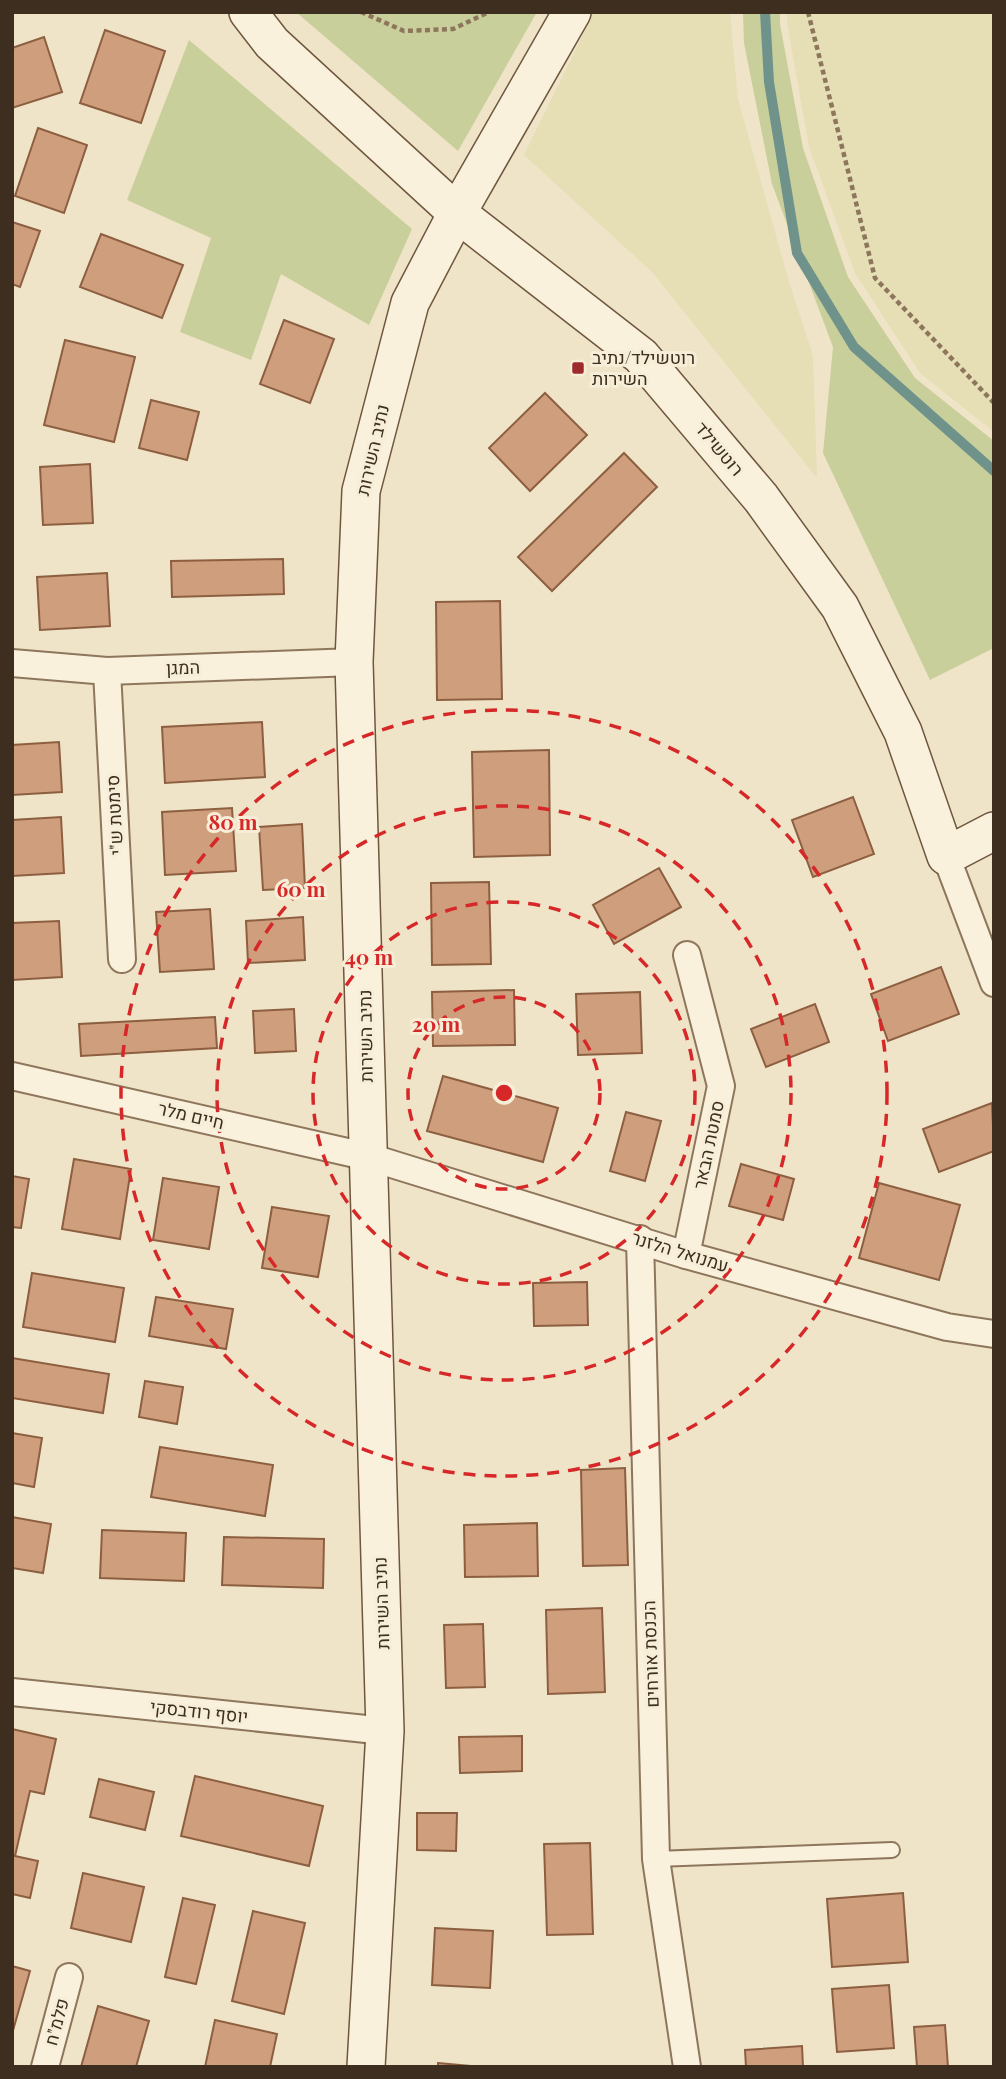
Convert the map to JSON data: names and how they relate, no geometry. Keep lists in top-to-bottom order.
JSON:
{
  "streets": {
    "street": [
      "רוטשילד",
      "נתיב השירות",
      "המגן",
      "סימטת ש\"י",
      "חיים מלר",
      "סמטת הבאר",
      "עמנואל הלזנר",
      "הכנסת אורחים",
      "יוסף רודבסקי",
      "פלמ\"ח"
    ]
  },
  "crossings": [
    ["רוטשילד", "נתיב השירות"],
    ["נתיב השירות", "המגן"],
    ["נתיב השירות", "חיים מלר"],
    ["נתיב השירות", "עמנואל הלזנר"],
    ["נתיב השירות", "יוסף רודבסקי"],
    ["המגן", "סימטת ש\"י"],
    ["חיים מלר", "עמנואל הלזנר"],
    ["סמטת הבאר", "עמנואל הלזנר"],
    ["עמנואל הלזנר", "הכנסת אורחים"]
  ],
  "places": {
    "transit": ["רוטשילד/נתיב השירות"]
  },
  "rings": [
    "80 m",
    "60 m",
    "40 m",
    "20 m"
  ]
}
